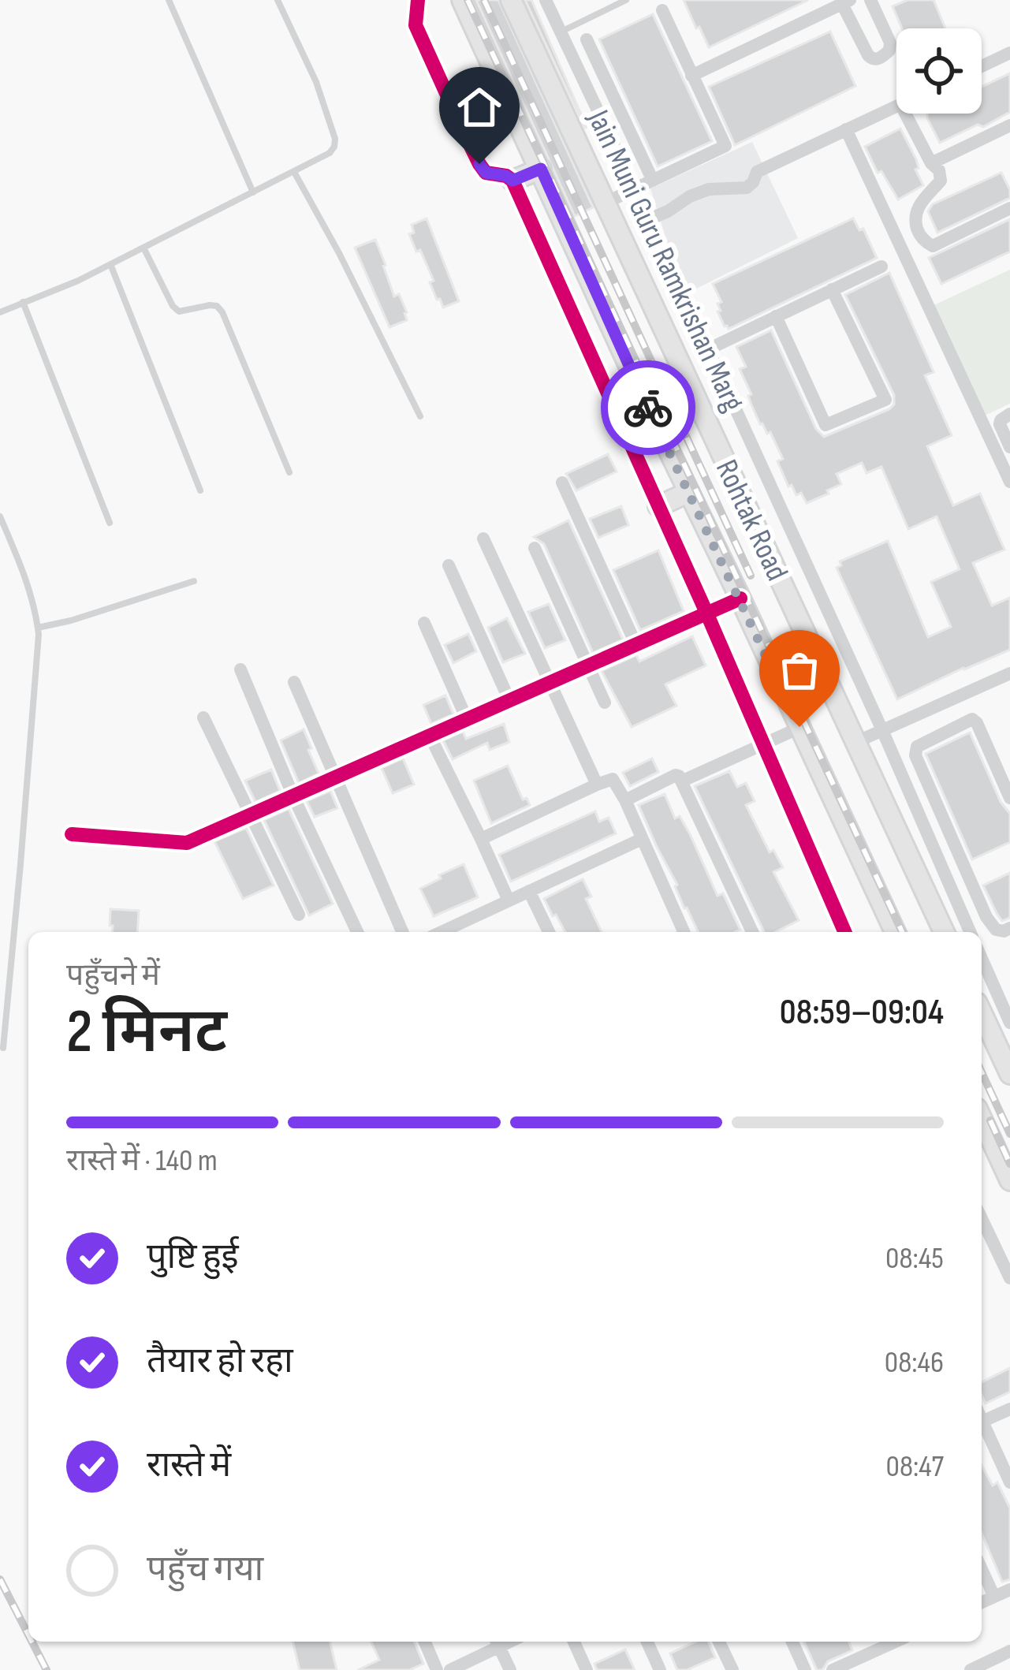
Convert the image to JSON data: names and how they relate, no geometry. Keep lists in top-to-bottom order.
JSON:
{
  "streets": {
    "main road": ["Rohtak Road"],
    "street": ["Jain Muni Guru Ramkrishan Marg"]
  },
  "page": {
    "heading": ["2 मिनट", "पहुँचने में", "08:59–09:04"],
    "bar": "रास्ते में · 140 m",
    "list": [
      ["पुष्टि हुई", "08:45"],
      ["तैयार हो रहा", "08:46"],
      ["रास्ते में", "08:47"],
      "पहुँच गया"
    ]
  }
}
